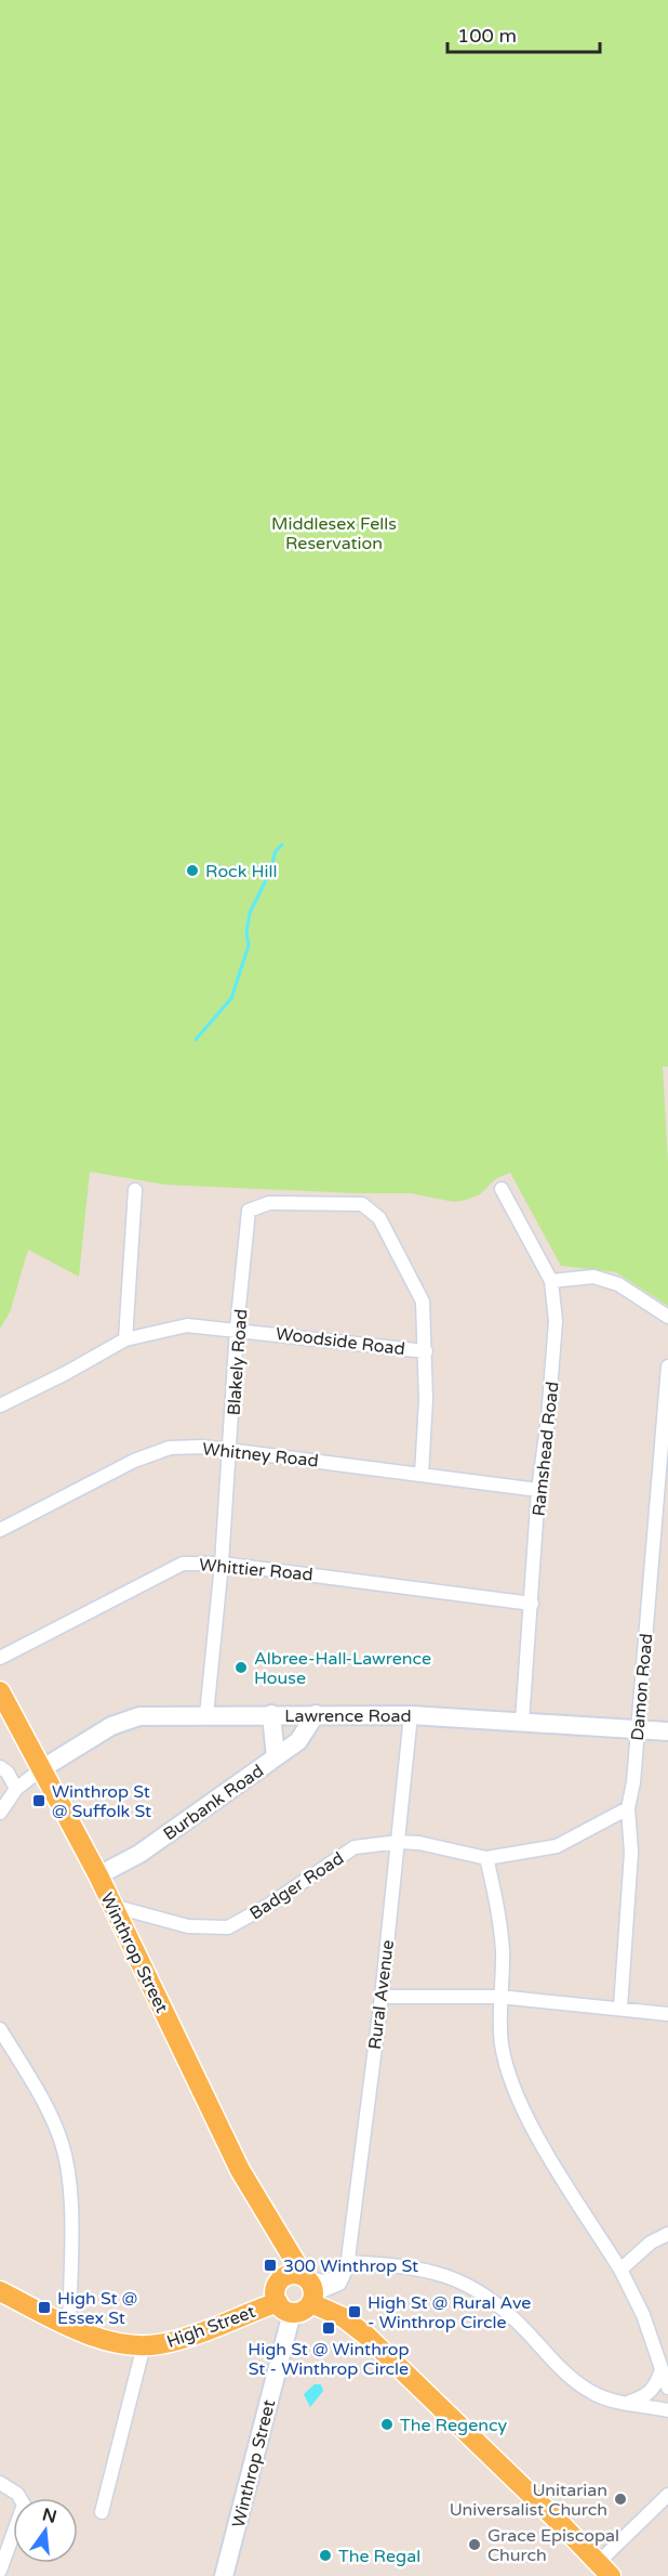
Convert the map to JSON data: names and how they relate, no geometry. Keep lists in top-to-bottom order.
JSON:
{
  "streets": {
    "main road": ["Winthrop Street", "High Street"],
    "street": [
      "Woodside Road",
      "Blakely Road",
      "Ramshead Road",
      "Whitney Road",
      "Whittier Road",
      "Damon Road",
      "Lawrence Road",
      "Burbank Road",
      "Badger Road",
      "Rural Avenue"
    ]
  },
  "crossings": [
    ["Woodside Road", "Blakely Road"],
    ["Blakely Road", "Whitney Road"],
    ["Blakely Road", "Whittier Road"],
    ["Blakely Road", "Lawrence Road"],
    ["Ramshead Road", "Whitney Road"],
    ["Ramshead Road", "Whittier Road"],
    ["Ramshead Road", "Lawrence Road"],
    ["Damon Road", "Lawrence Road"],
    ["Damon Road", "Badger Road"],
    ["Lawrence Road", "Burbank Road"],
    ["Lawrence Road", "Winthrop Street"],
    ["Lawrence Road", "Rural Avenue"],
    ["Burbank Road", "Winthrop Street"],
    ["Badger Road", "Winthrop Street"],
    ["Badger Road", "Rural Avenue"],
    ["Winthrop Street", "High Street"]
  ],
  "parks": ["Middlesex Fells Reservation"],
  "places": {
    "other": [
      "Rock Hill",
      "Albree-Hall-Lawrence House",
      "The Regency",
      "Unitarian Universalist Church",
      "Grace Episcopal Church",
      "The Regal"
    ],
    "transit": [
      "Winthrop St @ Suffolk St",
      "300 Winthrop St",
      "High St @ Essex St",
      "High St @ Rural Ave - Winthrop Circle",
      "High St @ Winthrop St - Winthrop Circle"
    ]
  },
  "scale_bar": "100 m",
  "north": "top"
}
